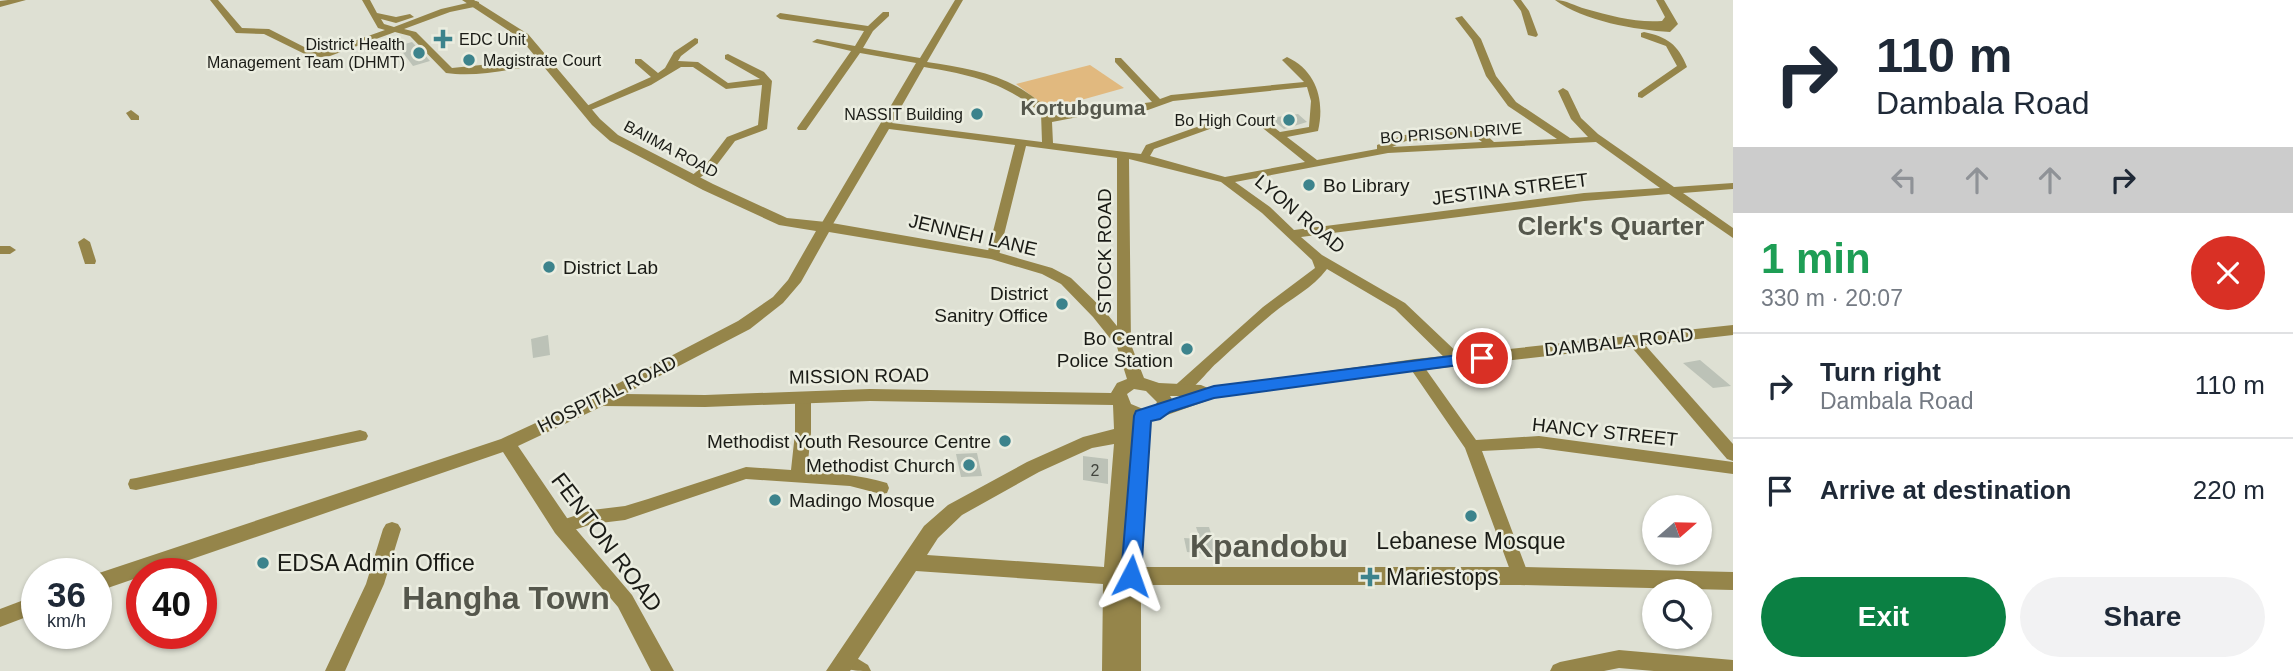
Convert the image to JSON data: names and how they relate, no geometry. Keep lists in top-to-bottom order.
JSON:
{
  "streets": {
    "street": [
      "BO PRISON DRIVE",
      "BAIIMA ROAD",
      "JESTINA STREET",
      "LYON ROAD",
      "JENNEH LANE",
      "STOCK ROAD",
      "DAMBALA ROAD",
      "MISSION ROAD",
      "HOSPITAL ROAD",
      "HANCY STREET",
      "FENTON ROAD"
    ]
  },
  "crossings": [
    ["BO PRISON DRIVE", "LYON ROAD"],
    ["BAIIMA ROAD", "JENNEH LANE"],
    ["BAIIMA ROAD", "HOSPITAL ROAD"],
    ["JESTINA STREET", "LYON ROAD"],
    ["LYON ROAD", "STOCK ROAD"],
    ["LYON ROAD", "DAMBALA ROAD"],
    ["LYON ROAD", "HOSPITAL ROAD"],
    ["JENNEH LANE", "STOCK ROAD"],
    ["JENNEH LANE", "DAMBALA ROAD"],
    ["JENNEH LANE", "HOSPITAL ROAD"],
    ["DAMBALA ROAD", "MISSION ROAD"],
    ["MISSION ROAD", "HOSPITAL ROAD"],
    ["HOSPITAL ROAD", "FENTON ROAD"]
  ],
  "districts": [
    "Kortubguma",
    "Clerk's Quarter",
    "Kpandobu",
    "Hangha Town"
  ],
  "places": {
    "health": ["EDC Unit", "Mariestops"],
    "other": [
      "District Health Management Team (DHMT)",
      "Magistrate Court",
      "NASSIT Building",
      "Bo High Court",
      "Bo Library",
      "District Lab",
      "District Sanitry Office",
      "Bo Central Police Station",
      "Methodist Youth Resource Centre",
      "Methodist Church",
      "Madingo Mosque",
      "Lebanese Mosque",
      "EDSA Admin Office"
    ]
  },
  "house_numbers": ["2"],
  "north": "right",
  "page": {
    "turn": ["110 m", "Dambala Road"],
    "heading": ["1 min", "330 m · 20:07"],
    "list": [
      {
        "name": "Turn right",
        "note": "Dambala Road",
        "value": "110 m"
      },
      {
        "name": "Arrive at destination",
        "value": "220 m"
      }
    ],
    "speed": "36 km/h",
    "limit": "40",
    "buttons": ["Exit", "Share"]
  }
}
